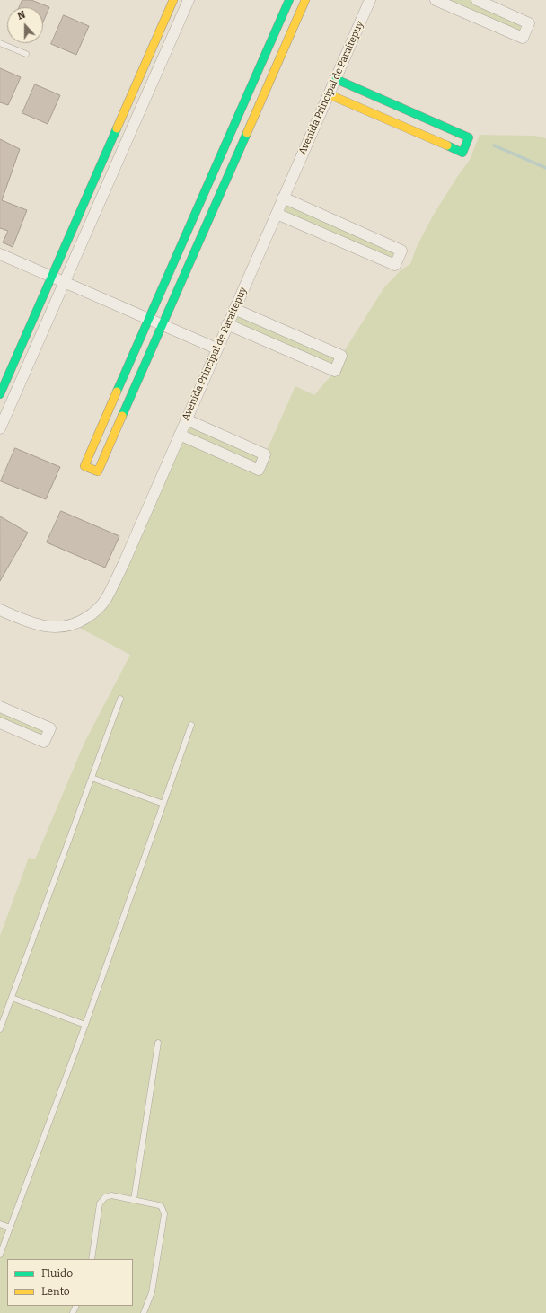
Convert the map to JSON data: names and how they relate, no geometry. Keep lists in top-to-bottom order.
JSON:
{
  "streets": {
    "street": ["Avenida Principal de Paraitepuy"]
  },
  "legend": ["Fluido", "Lento"],
  "north": "top"
}
